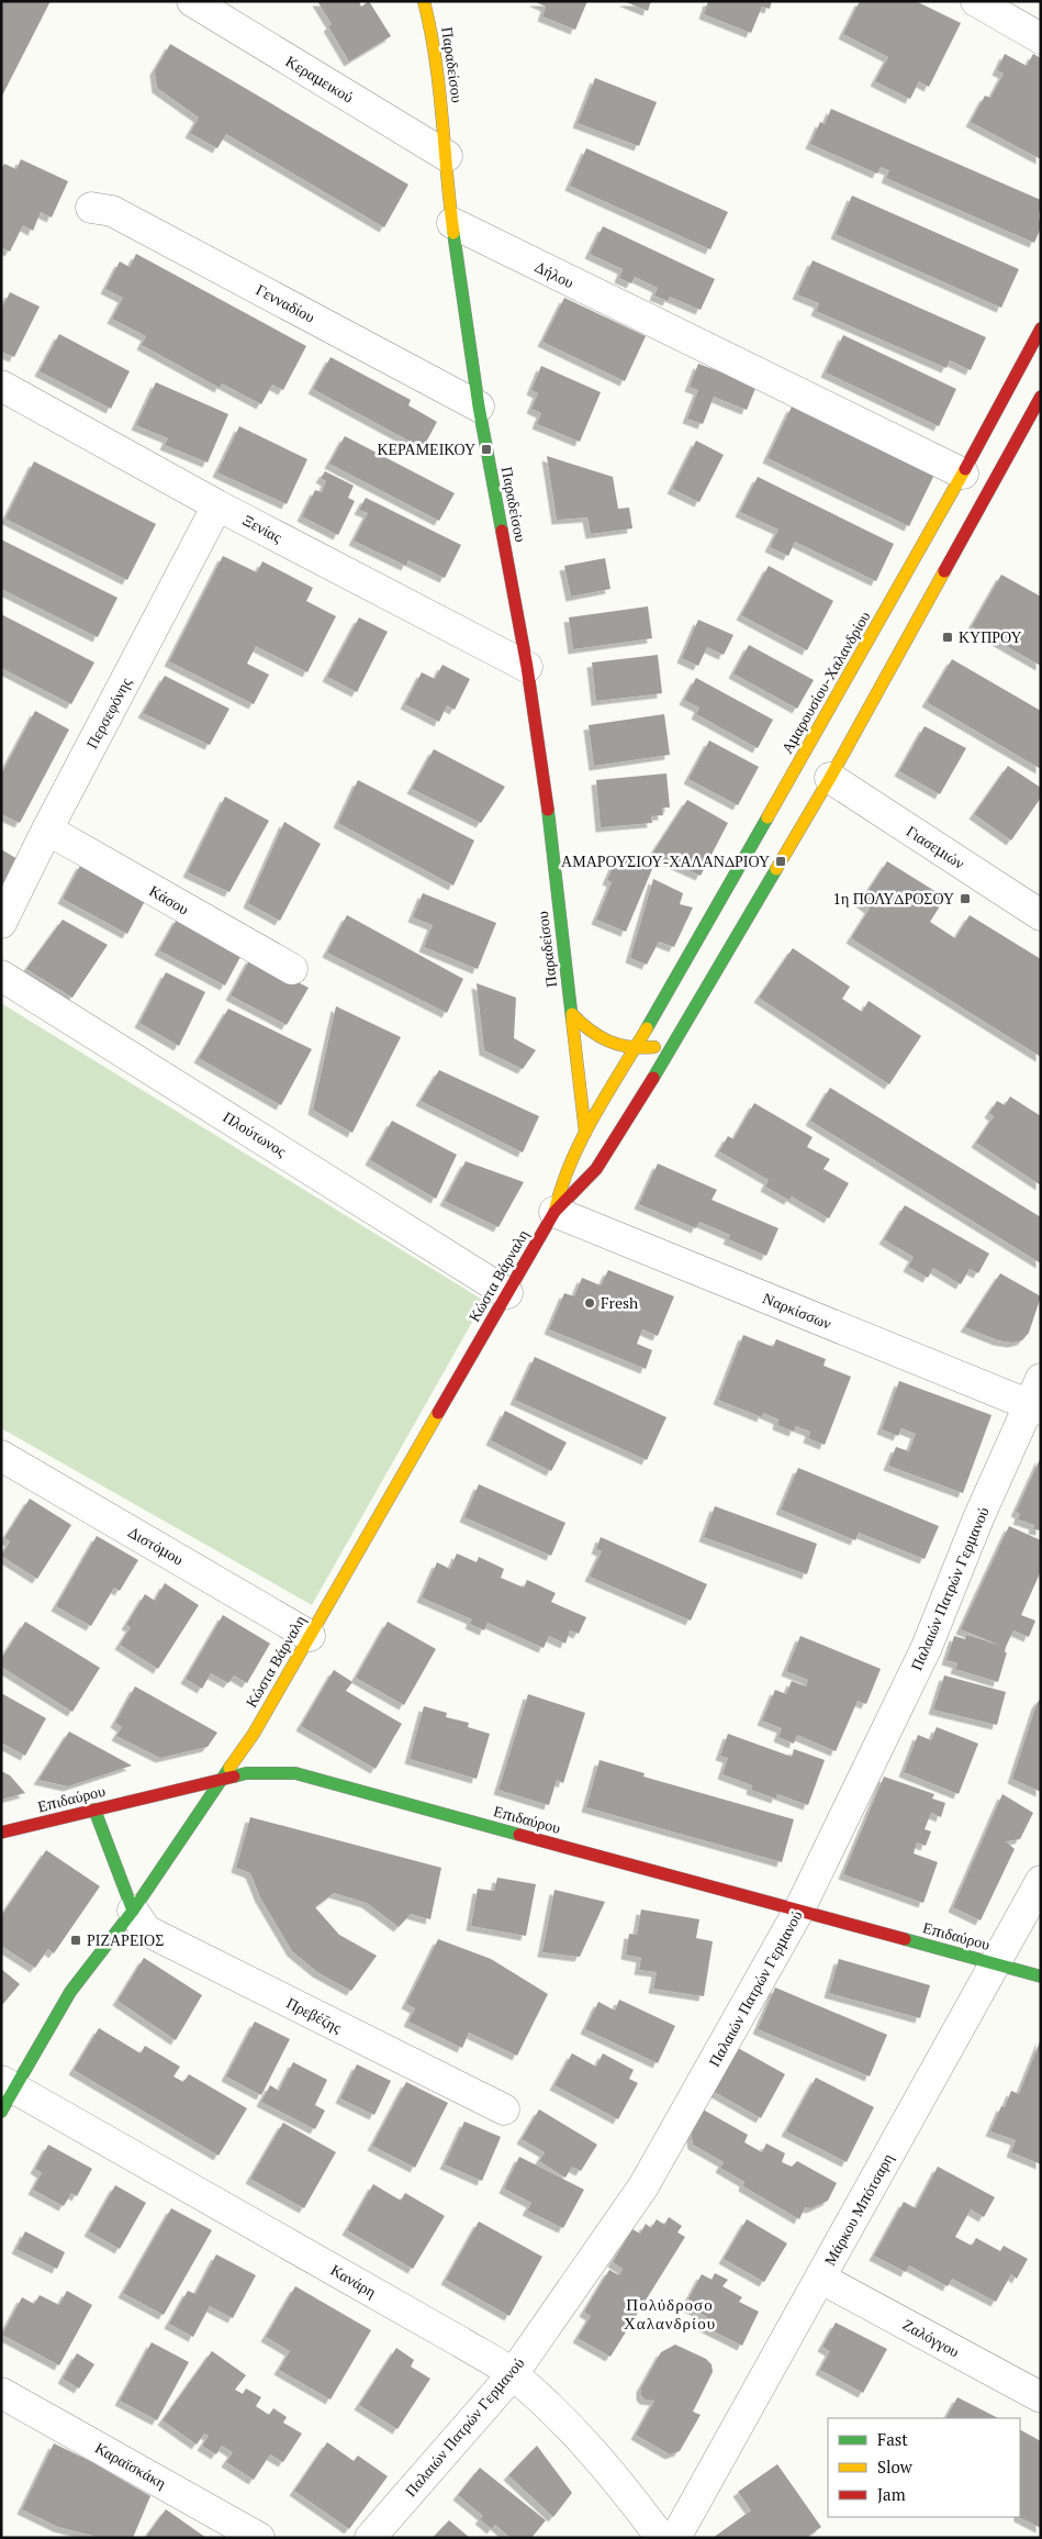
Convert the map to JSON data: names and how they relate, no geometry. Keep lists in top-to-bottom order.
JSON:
{
  "streets": {
    "street": [
      "Παραδείσου",
      "Κεραμεικού",
      "Δήλου",
      "Γενναδίου",
      "Ξενίας",
      "Αμαρουσίου-Χαλανδρίου",
      "Περσεφόνης",
      "Γιασεμιών",
      "Κάσου",
      "Πλούτωνος",
      "Κώστα Βάρναλη",
      "Ναρκίσσων",
      "Διστόμου",
      "Παλαιών Πατρών Γερμανού",
      "Επιδαύρου",
      "Πρεβέζης",
      "Μάρκου Μπότσαρη",
      "Κανάρη",
      "Ζαλόγγου",
      "Καραϊσκάκη"
    ]
  },
  "crossings": [
    ["Παραδείσου", "Κεραμεικού"],
    ["Παραδείσου", "Δήλου"],
    ["Παραδείσου", "Γενναδίου"],
    ["Παραδείσου", "Ξενίας"],
    ["Παραδείσου", "Κώστα Βάρναλη"],
    ["Δήλου", "Αμαρουσίου-Χαλανδρίου"],
    ["Ξενίας", "Περσεφόνης"],
    ["Αμαρουσίου-Χαλανδρίου", "Κώστα Βάρναλη"],
    ["Περσεφόνης", "Κάσου"],
    ["Πλούτωνος", "Κώστα Βάρναλη"],
    ["Κώστα Βάρναλη", "Ναρκίσσων"],
    ["Κώστα Βάρναλη", "Διστόμου"],
    ["Κώστα Βάρναλη", "Επιδαύρου"],
    ["Κώστα Βάρναλη", "Πρεβέζης"],
    ["Κώστα Βάρναλη", "Κανάρη"],
    ["Ναρκίσσων", "Παλαιών Πατρών Γερμανού"],
    ["Παλαιών Πατρών Γερμανού", "Επιδαύρου"],
    ["Παλαιών Πατρών Γερμανού", "Κανάρη"],
    ["Επιδαύρου", "Μάρκου Μπότσαρη"],
    ["Μάρκου Μπότσαρη", "Ζαλόγγου"]
  ],
  "districts": ["Πολύδροσο Χαλανδρίου"],
  "places": {
    "transit": [
      "ΚΕΡΑΜΕΙΚΟΥ",
      "ΚΥΠΡΟΥ",
      "ΑΜΑΡΟΥΣΙΟΥ-ΧΑΛΑΝΔΡΙΟΥ",
      "1η ΠΟΛΥΔΡΟΣΟΥ",
      "ΡΙΖΑΡΕΙΟΣ"
    ],
    "other": ["Fresh"]
  },
  "legend": ["Fast", "Slow", "Jam"]
}
